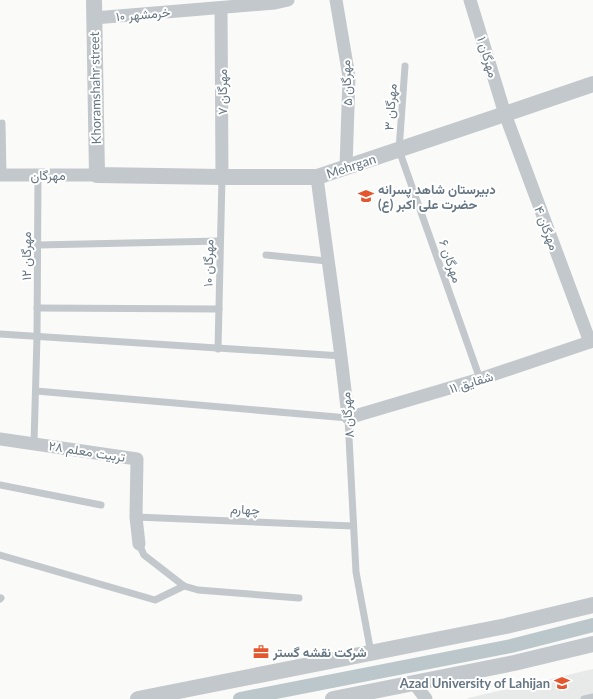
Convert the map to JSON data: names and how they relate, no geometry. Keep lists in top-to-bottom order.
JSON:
{
  "streets": {
    "street": [
      "خرمشهر ۱۰",
      "مهرگان ۱",
      "مهرگان ۵",
      "Khoramshahr street",
      "مهرگان ۷",
      "Mehrgan",
      "مهرگان",
      "مهرگان ۴",
      "شقایق ۱۱",
      "مهرگان ۸",
      "تربیت معلم ۲۸"
    ],
    "lane": [
      "مهرگان ۳",
      "مهرگان ۱۲",
      "مهرگان ۶",
      "مهرگان ۱۰",
      "چهارم"
    ]
  },
  "crossings": [
    ["خرمشهر ۱۰", "Khoramshahr street"],
    ["خرمشهر ۱۰", "مهرگان ۷"],
    ["مهرگان ۱", "Mehrgan"],
    ["مهرگان ۱", "مهرگان ۴"],
    ["مهرگان ۵", "Mehrgan"],
    ["Khoramshahr street", "Mehrgan"],
    ["Khoramshahr street", "مهرگان"],
    ["مهرگان ۷", "Mehrgan"],
    ["مهرگان ۷", "مهرگان ۱۰"],
    ["مهرگان ۳", "Mehrgan"],
    ["مهرگان ۳", "مهرگان ۶"],
    ["Mehrgan", "مهرگان"],
    ["Mehrgan", "مهرگان ۴"],
    ["Mehrgan", "مهرگان ۶"],
    ["Mehrgan", "مهرگان ۱۰"],
    ["Mehrgan", "مهرگان ۸"],
    ["مهرگان", "مهرگان ۱۲"],
    ["مهرگان ۴", "شقایق ۱۱"],
    ["مهرگان ۱۲", "تربیت معلم ۲۸"],
    ["مهرگان ۶", "شقایق ۱۱"],
    ["شقایق ۱۱", "مهرگان ۸"],
    ["مهرگان ۸", "چهارم"],
    ["تربیت معلم ۲۸", "چهارم"]
  ],
  "places": {
    "school or university": ["دبیرستان شاهد پسرانه حضرت علی اکبر (ع)", "Azad University of Lahijan"],
    "office": ["شرکت نقشه گستر"]
  }
}
